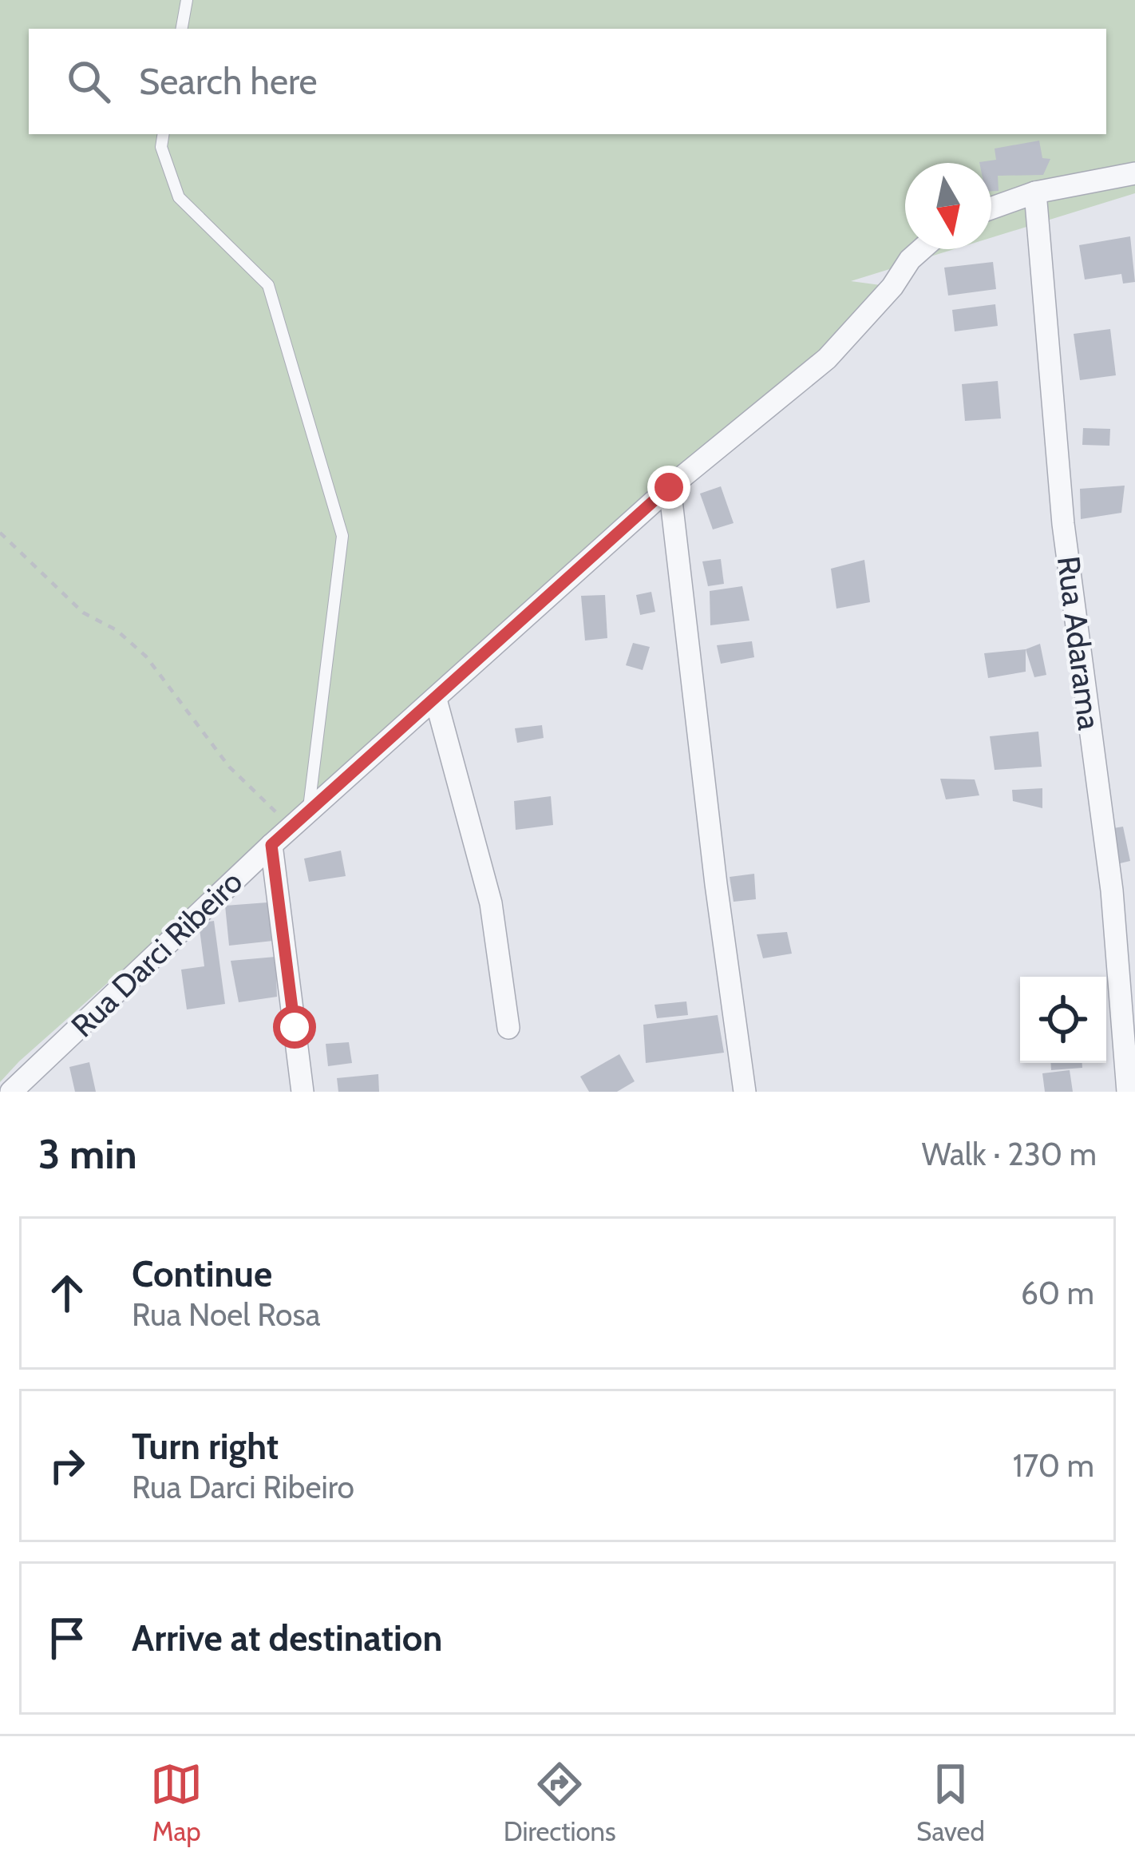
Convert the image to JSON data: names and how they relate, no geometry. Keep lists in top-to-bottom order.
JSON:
{
  "streets": {
    "street": ["Rua Adarama", "Rua Darci Ribeiro"]
  },
  "north": "bottom",
  "page": {
    "search": "Search here",
    "heading": ["3 min", "Walk · 230 m"],
    "list": [
      ["Continue", "Rua Noel Rosa", "60 m"],
      ["Turn right", "Rua Darci Ribeiro", "170 m"],
      "Arrive at destination"
    ],
    "nav": ["Map", "Directions", "Saved"]
  }
}
